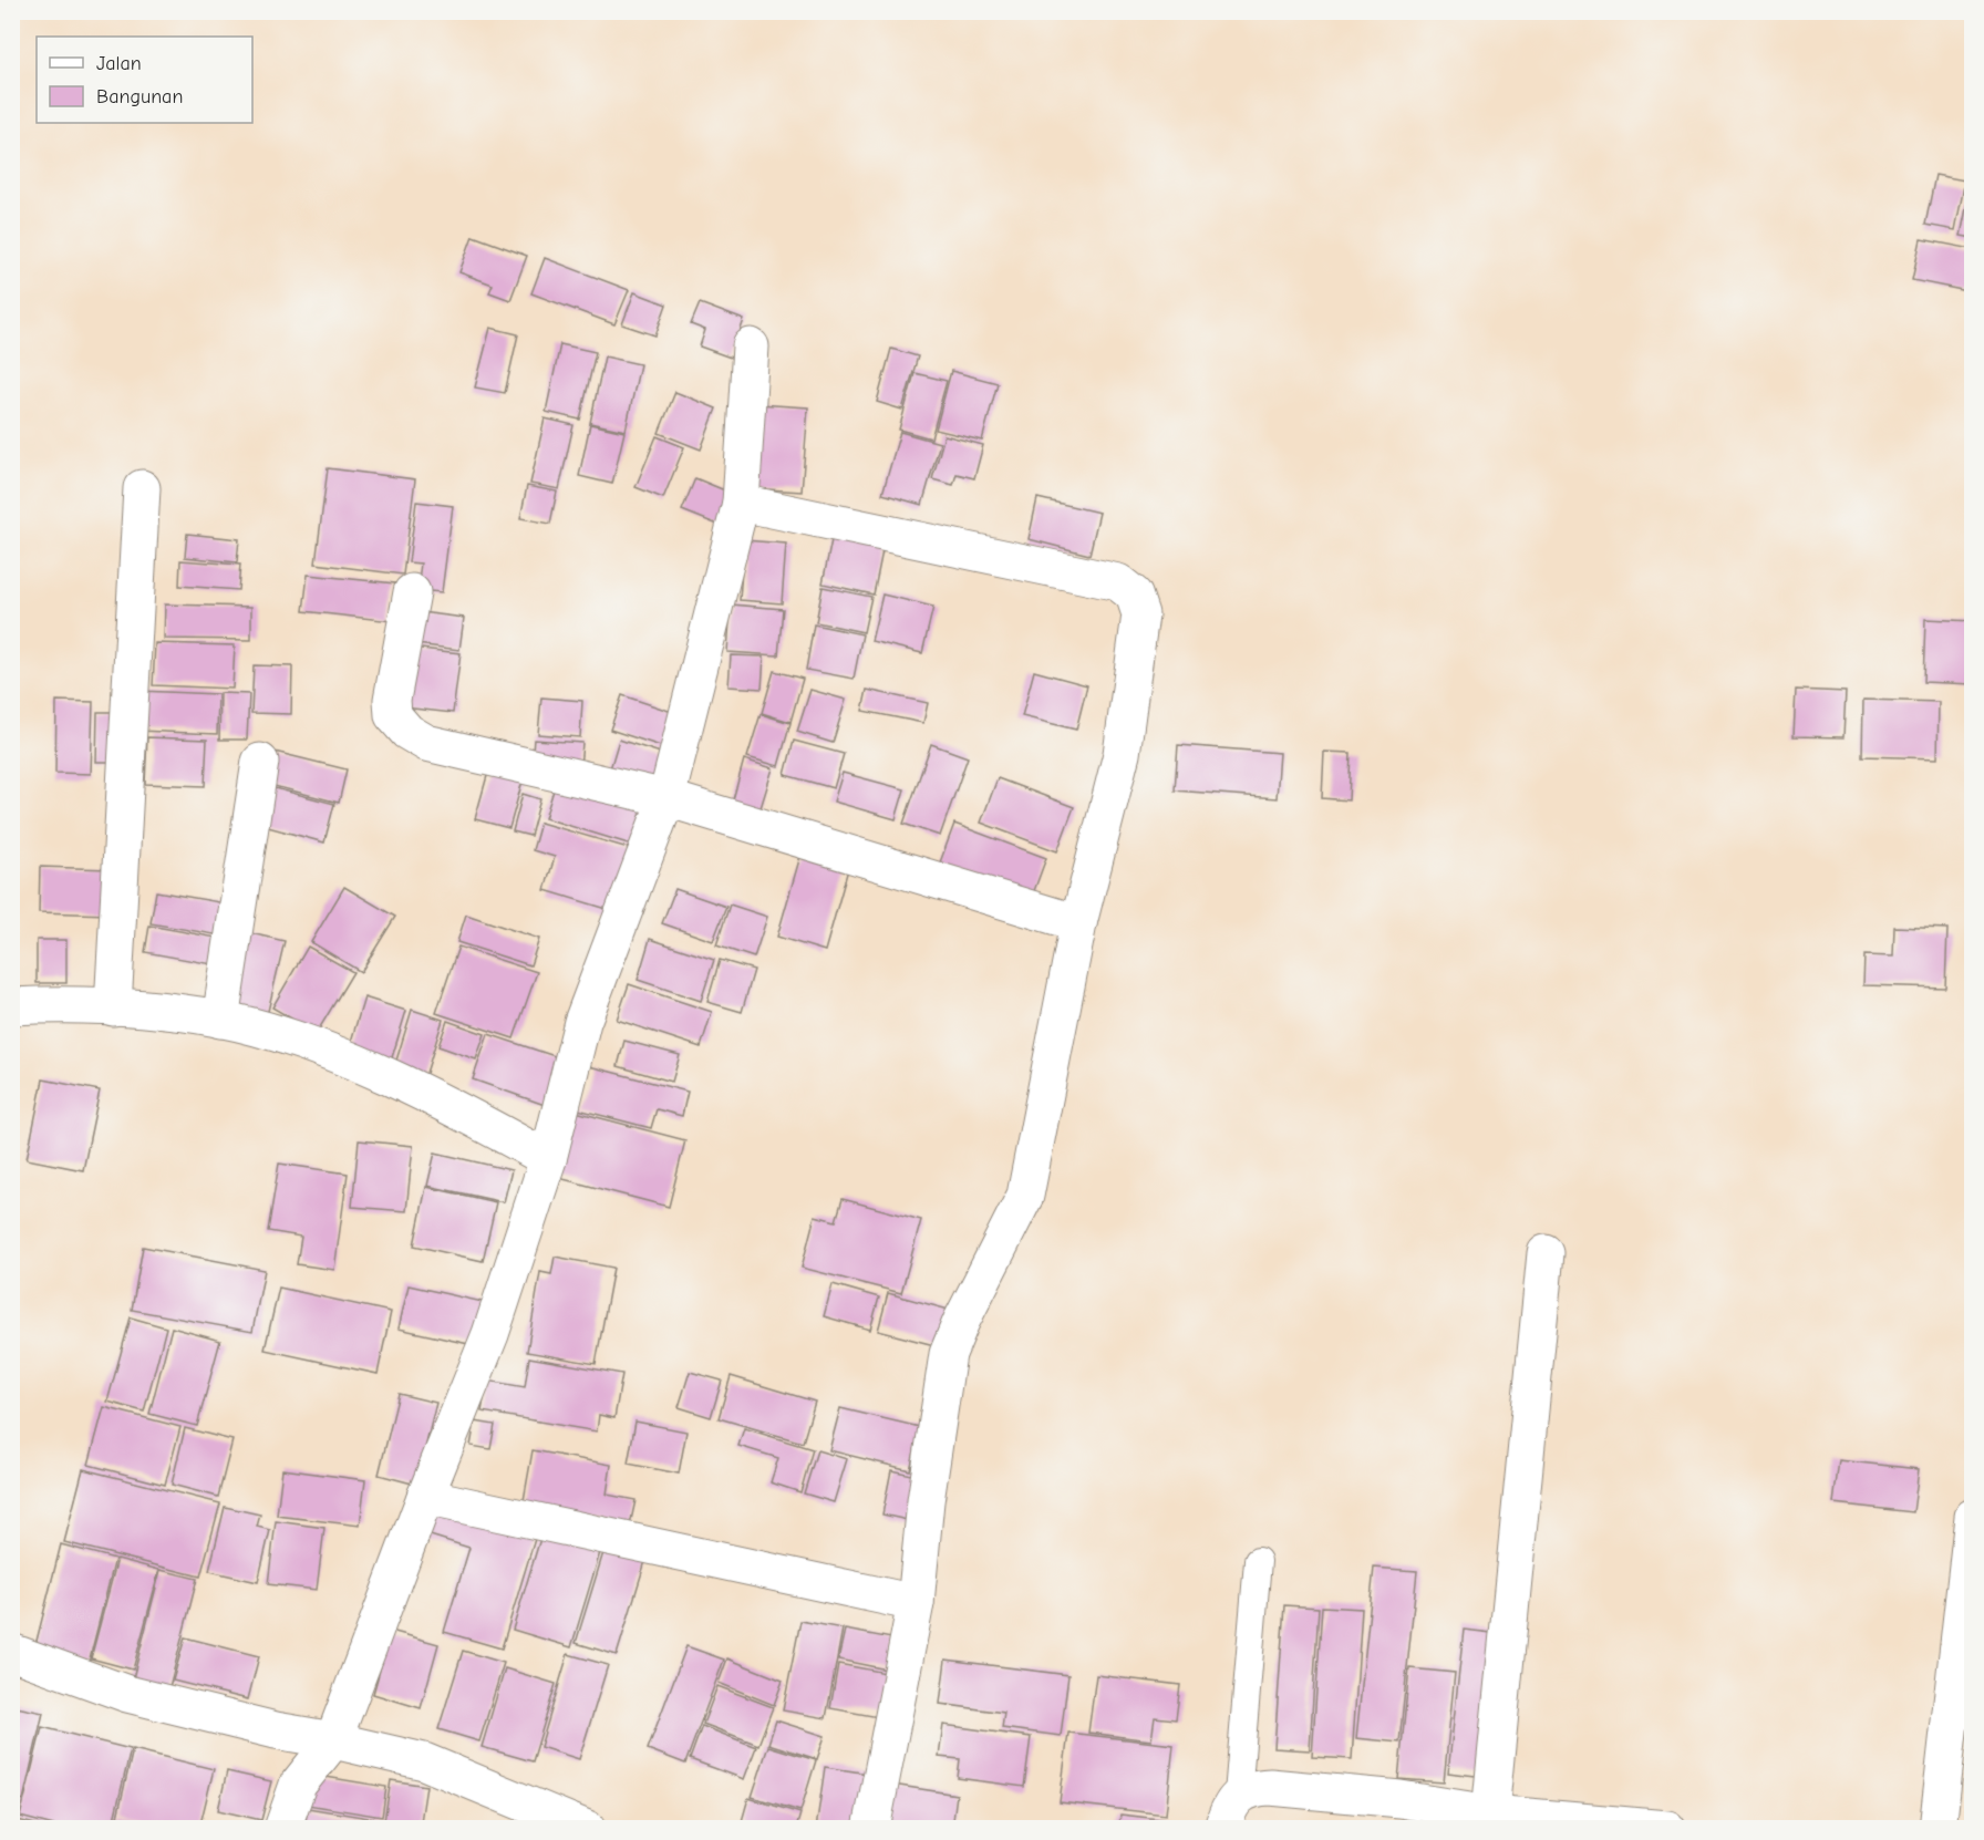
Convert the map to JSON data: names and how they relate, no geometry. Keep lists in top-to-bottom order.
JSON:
{
  "legend": ["Jalan", "Bangunan"]
}
